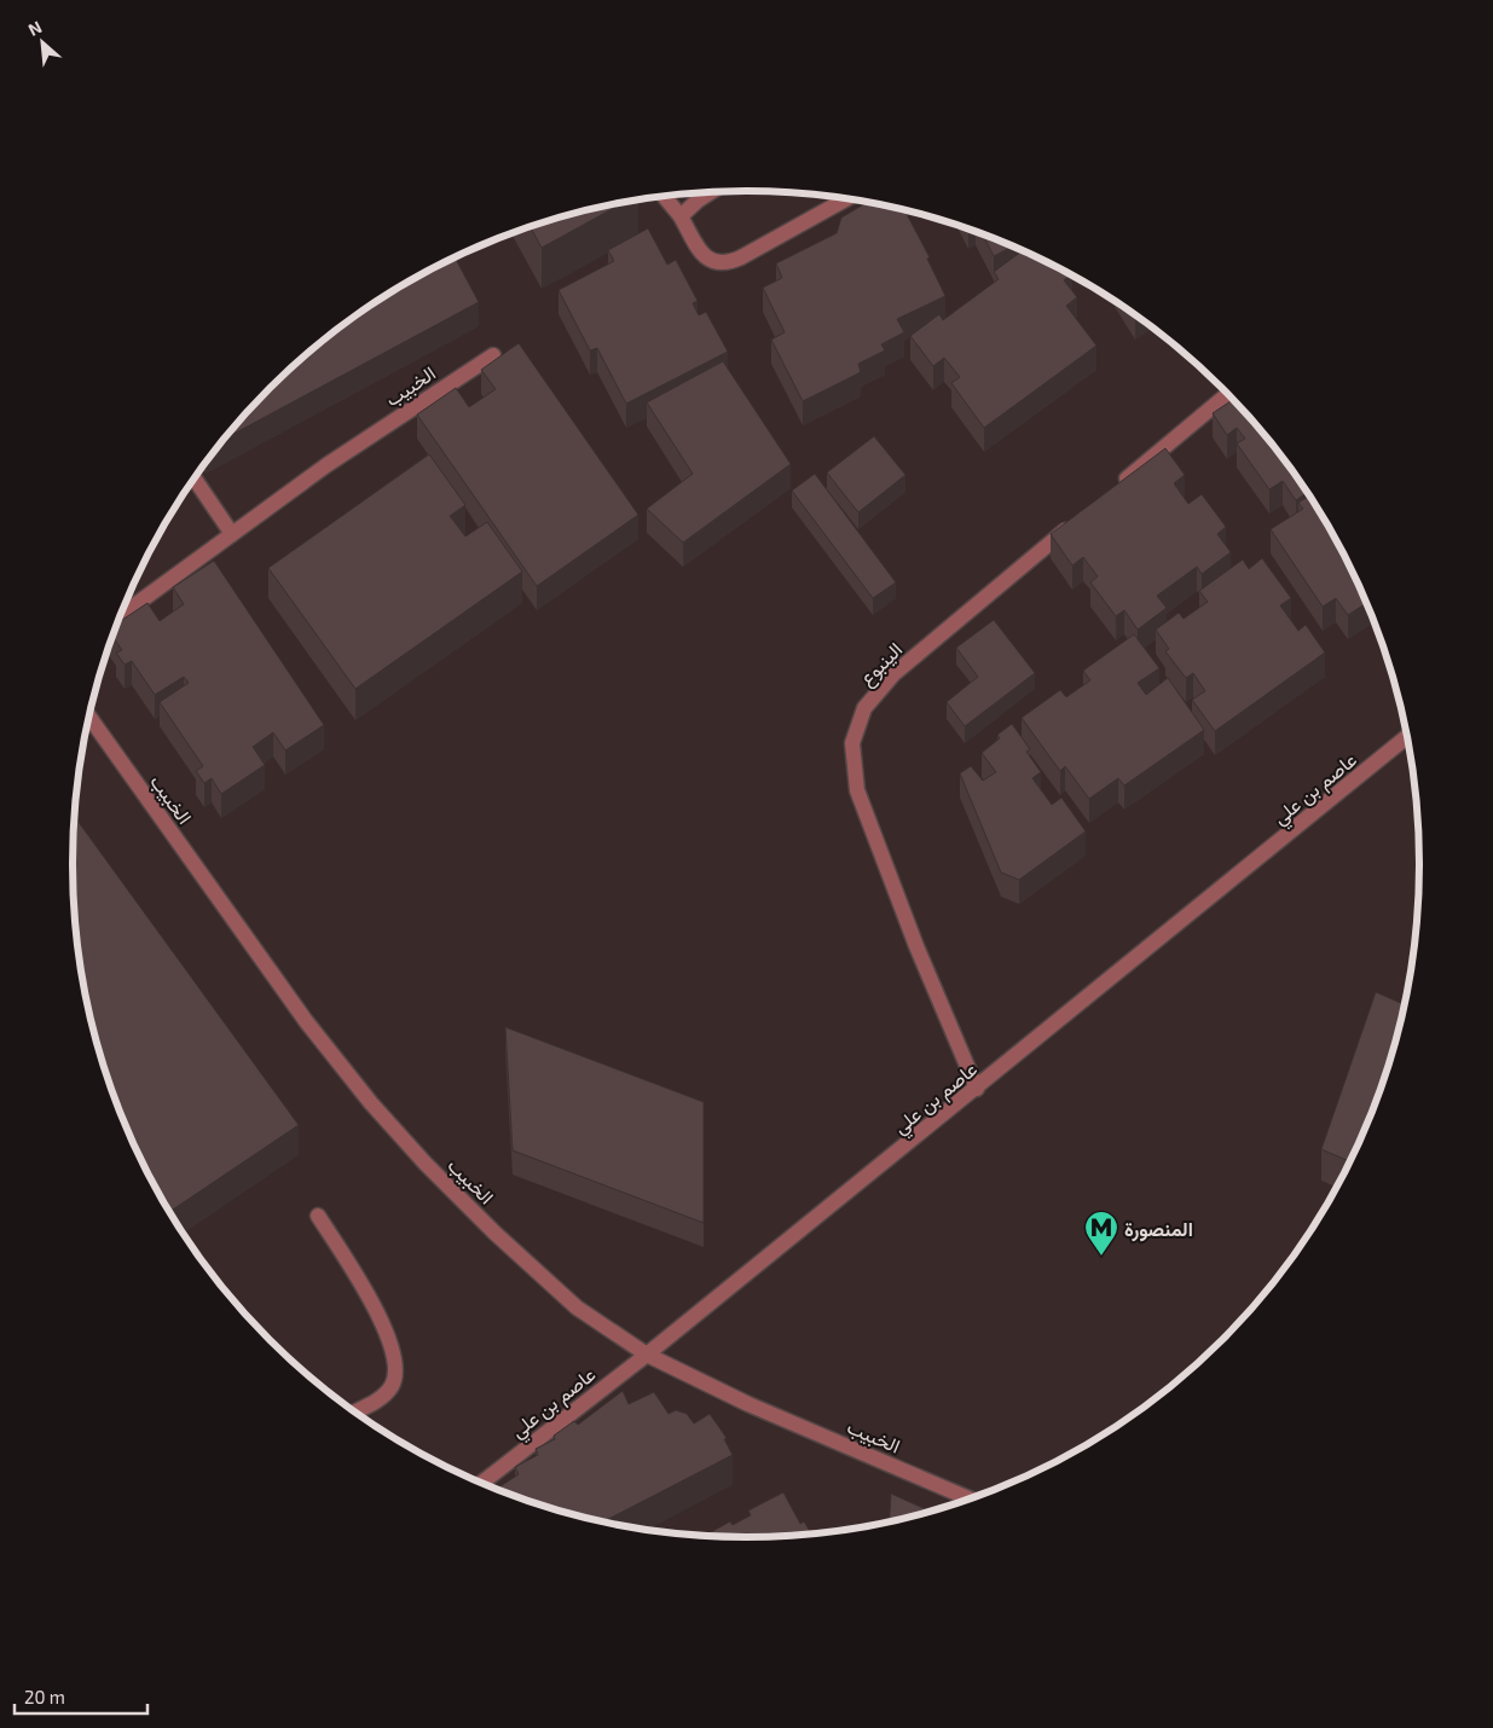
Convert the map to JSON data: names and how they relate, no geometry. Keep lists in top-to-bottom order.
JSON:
{
  "streets": {
    "street": ["الخبيب", "الينبوع", "عاصم بن علي"]
  },
  "crossings": [
    ["الخبيب", "عاصم بن علي"],
    ["الينبوع", "عاصم بن علي"]
  ],
  "places": {
    "metro station": ["المنصورة"]
  },
  "scale_bar": "20 m",
  "north": "top left"
}
